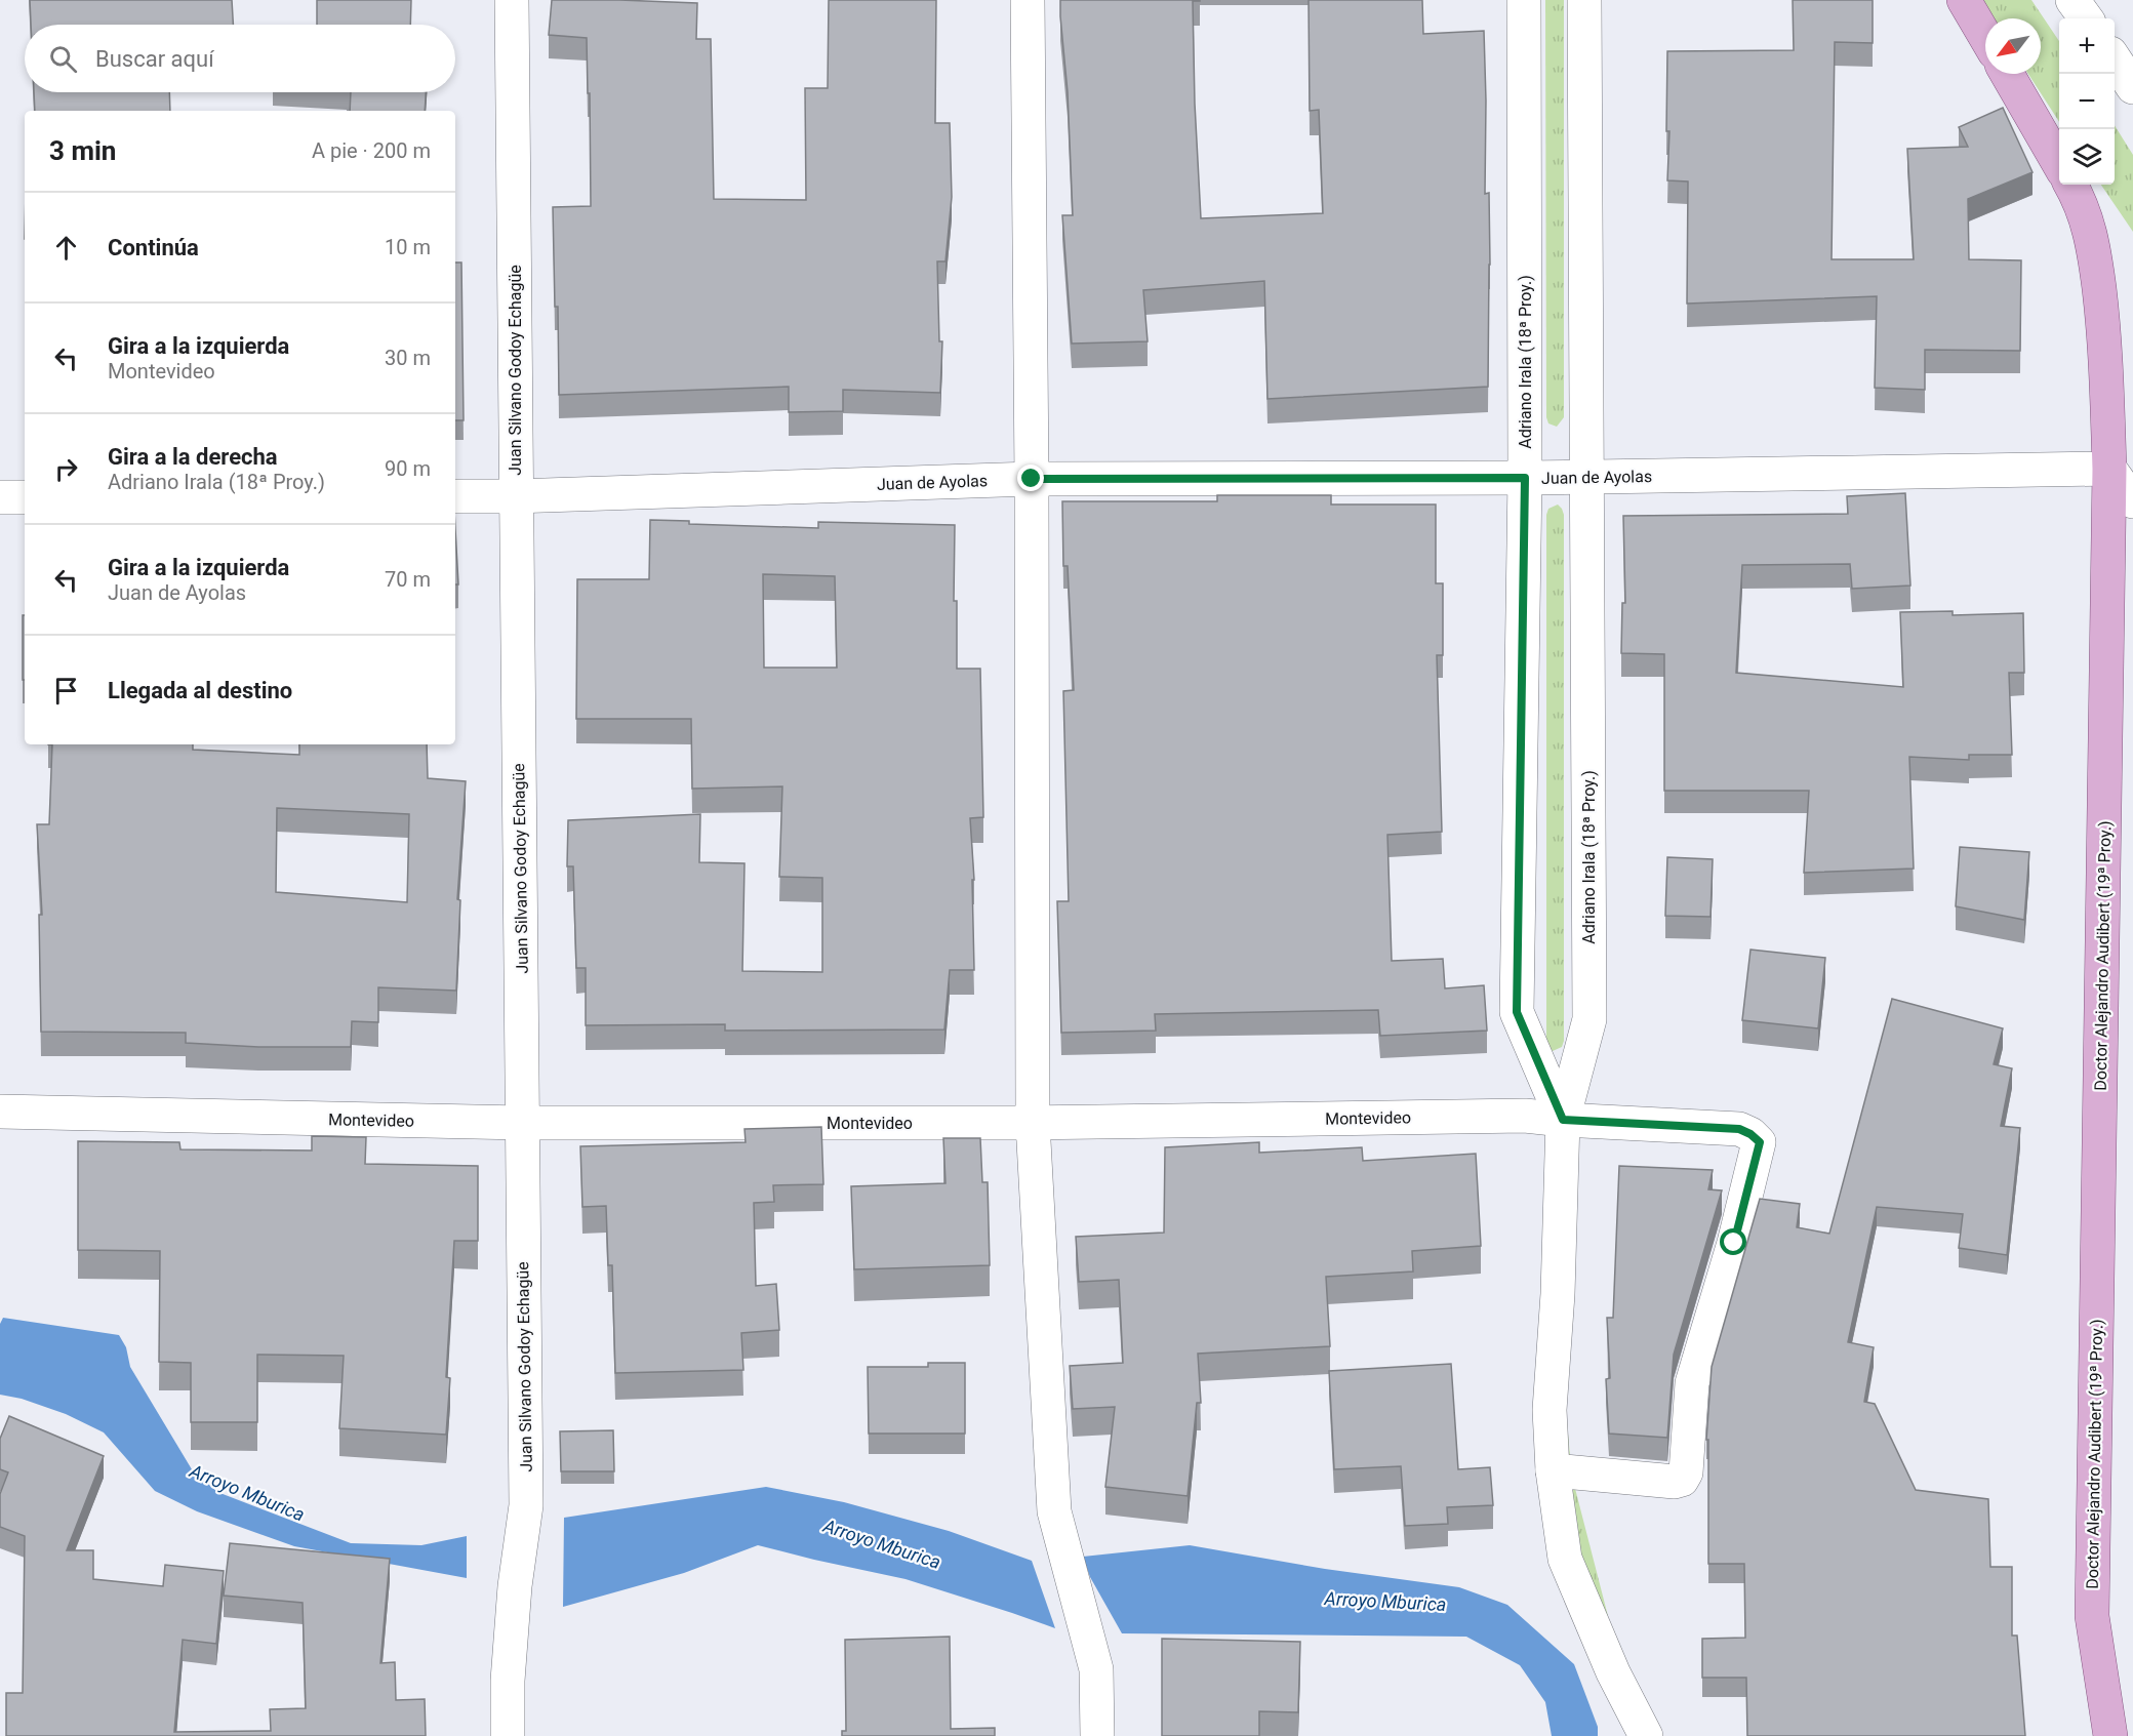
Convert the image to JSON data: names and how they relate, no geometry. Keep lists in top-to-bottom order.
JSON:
{
  "streets": {
    "main road": ["Doctor Alejandro Audibert (19ª Proy.)"],
    "street": [
      "Adriano Irala (18ª Proy.)",
      "Juan Silvano Godoy Echagüe",
      "Juan de Ayolas",
      "Montevideo"
    ]
  },
  "crossings": [
    ["Adriano Irala (18ª Proy.)", "Juan de Ayolas"],
    ["Adriano Irala (18ª Proy.)", "Montevideo"],
    ["Juan Silvano Godoy Echagüe", "Juan de Ayolas"],
    ["Juan Silvano Godoy Echagüe", "Montevideo"],
    ["Juan de Ayolas", "Doctor Alejandro Audibert (19ª Proy.)"]
  ],
  "water": ["Arroyo Mburica"],
  "north": "bottom left",
  "page": {
    "map_buttons": ["+", "−"],
    "search": "Buscar aquí",
    "heading": ["3 min", "A pie · 200 m"],
    "list": [
      ["Continúa", "10 m"],
      ["Gira a la izquierda", "Montevideo", "30 m"],
      ["Gira a la derecha", "Adriano Irala (18ª Proy.)", "90 m"],
      ["Gira a la izquierda", "Juan de Ayolas", "70 m"],
      "Llegada al destino"
    ]
  }
}
